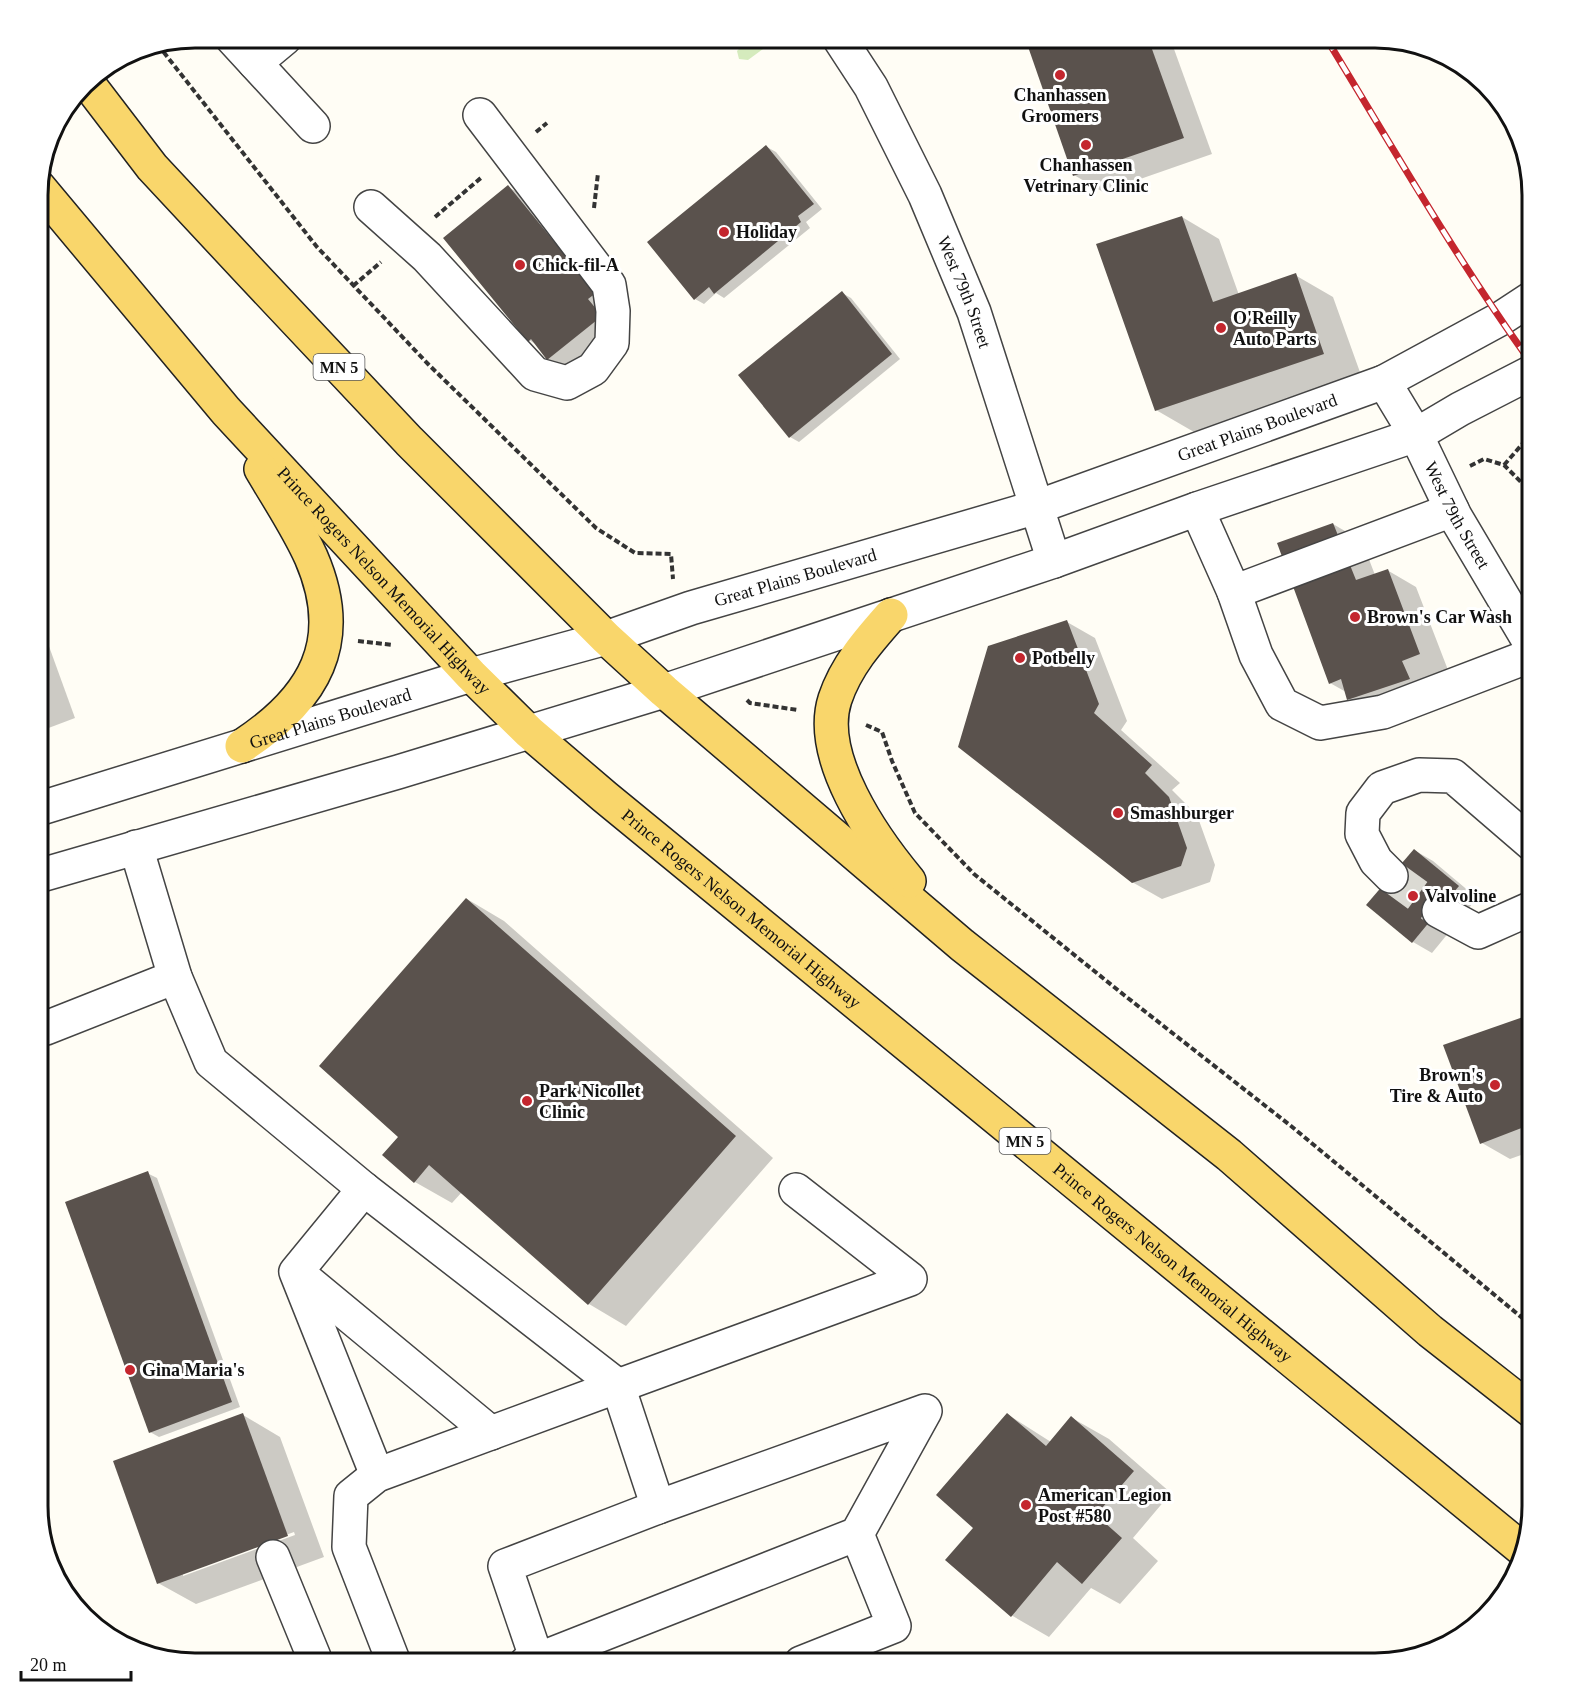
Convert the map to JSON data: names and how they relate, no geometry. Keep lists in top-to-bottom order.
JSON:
{
  "streets": {
    "main road": ["MN 5", "Prince Rogers Nelson Memorial Highway"],
    "street": ["West 79th Street", "Great Plains Boulevard"]
  },
  "crossings": [
    ["West 79th Street", "Great Plains Boulevard"],
    ["MN 5", "Great Plains Boulevard"],
    ["Great Plains Boulevard", "Prince Rogers Nelson Memorial Highway"]
  ],
  "places": [
    "Chanhassen Groomers",
    "Chanhassen Vetrinary Clinic",
    "Holiday",
    "Chick-fil-A",
    "O'Reilly Auto Parts",
    "Brown's Car Wash",
    "Potbelly",
    "Smashburger",
    "Valvoline",
    "Brown's Tire & Auto",
    "Park Nicollet Clinic",
    "Gina Maria's",
    "American Legion Post #580"
  ],
  "scale_bar": "20 m"
}
